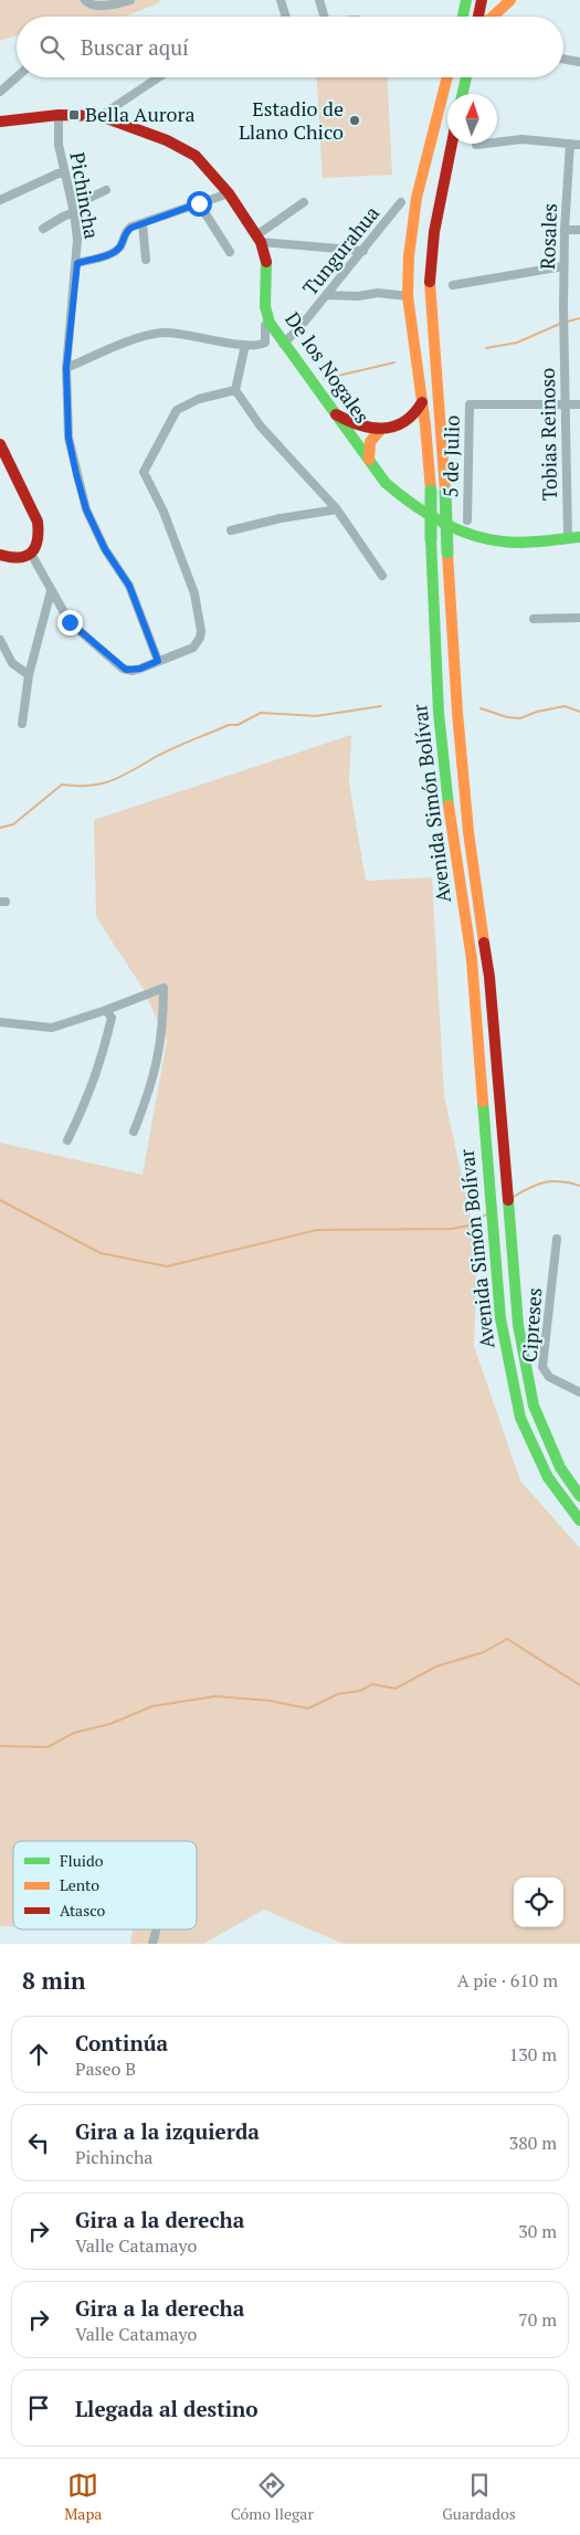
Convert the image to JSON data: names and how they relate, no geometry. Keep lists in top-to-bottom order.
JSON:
{
  "streets": {
    "main road": ["De los Nogales", "Avenida Simón Bolívar"],
    "street": [
      "Pichincha",
      "Rosales",
      "Tungurahua",
      "Tobias Reinoso",
      "5 de Julio",
      "Cipreses"
    ]
  },
  "crossings": [
    ["Pichincha", "De los Nogales"],
    ["Rosales", "Tobias Reinoso"],
    ["Tungurahua", "De los Nogales"],
    ["Tungurahua", "Avenida Simón Bolívar"],
    ["De los Nogales", "Tobias Reinoso"],
    ["De los Nogales", "Avenida Simón Bolívar"],
    ["Tobias Reinoso", "5 de Julio"]
  ],
  "places": {
    "transit": ["Bella Aurora"],
    "other": ["Estadio de Llano Chico"]
  },
  "legend": ["Fluido", "Lento", "Atasco"],
  "north": "top",
  "page": {
    "search": "Buscar aquí",
    "heading": ["8 min", "A pie · 610 m"],
    "list": [
      ["Continúa", "Paseo B", "130 m"],
      ["Gira a la izquierda", "Pichincha", "380 m"],
      ["Gira a la derecha", "Valle Catamayo", "30 m"],
      ["Gira a la derecha", "Valle Catamayo", "70 m"],
      "Llegada al destino"
    ],
    "nav": ["Mapa", "Cómo llegar", "Guardados"]
  }
}
